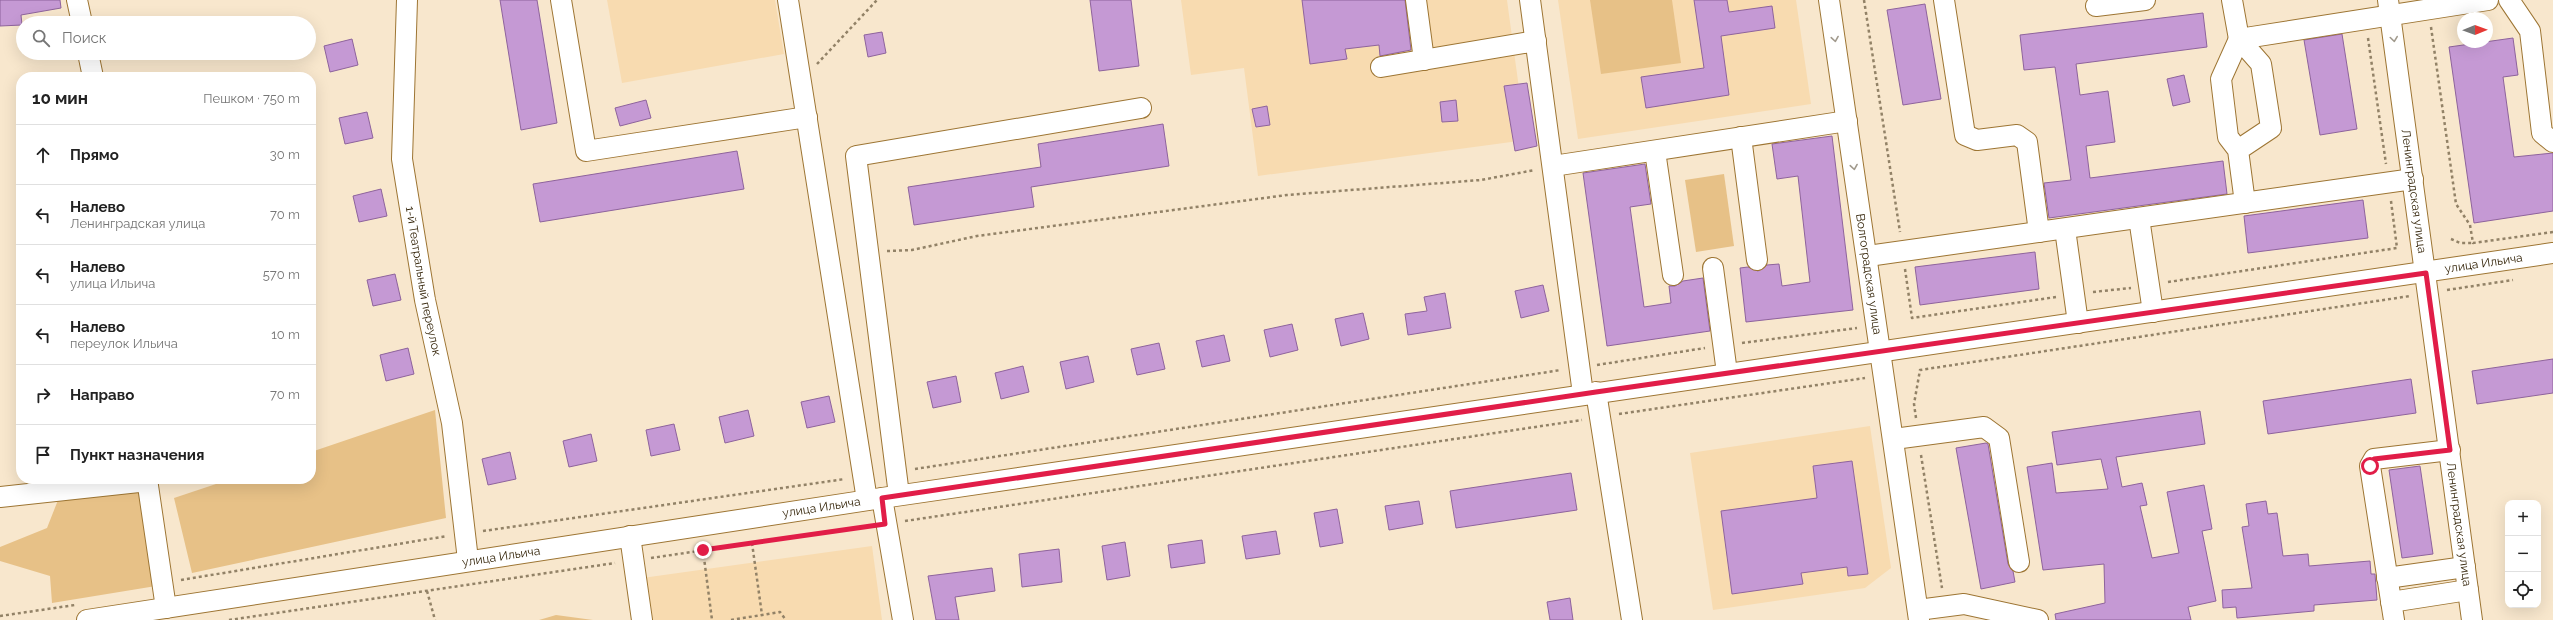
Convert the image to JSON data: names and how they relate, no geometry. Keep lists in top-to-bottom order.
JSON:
{
  "streets": {
    "street": [
      "Ленинградская улица",
      "улица Ильича",
      "Волгоградская улица",
      "1-й Театральный переулок"
    ]
  },
  "crossings": [
    ["Ленинградская улица", "улица Ильича"],
    ["улица Ильича", "Волгоградская улица"],
    ["улица Ильича", "1-й Театральный переулок"]
  ],
  "north": "right",
  "page": {
    "search": "Поиск",
    "heading": ["10 мин", "Пешком · 750 m"],
    "list": [
      ["Прямо", "30 m"],
      ["Налево", "Ленинградская улица", "70 m"],
      ["Налево", "улица Ильича", "570 m"],
      ["Налево", "переулок Ильича", "10 m"],
      ["Направо", "70 m"],
      "Пункт назначения"
    ],
    "map_buttons": ["+", "−"]
  }
}
